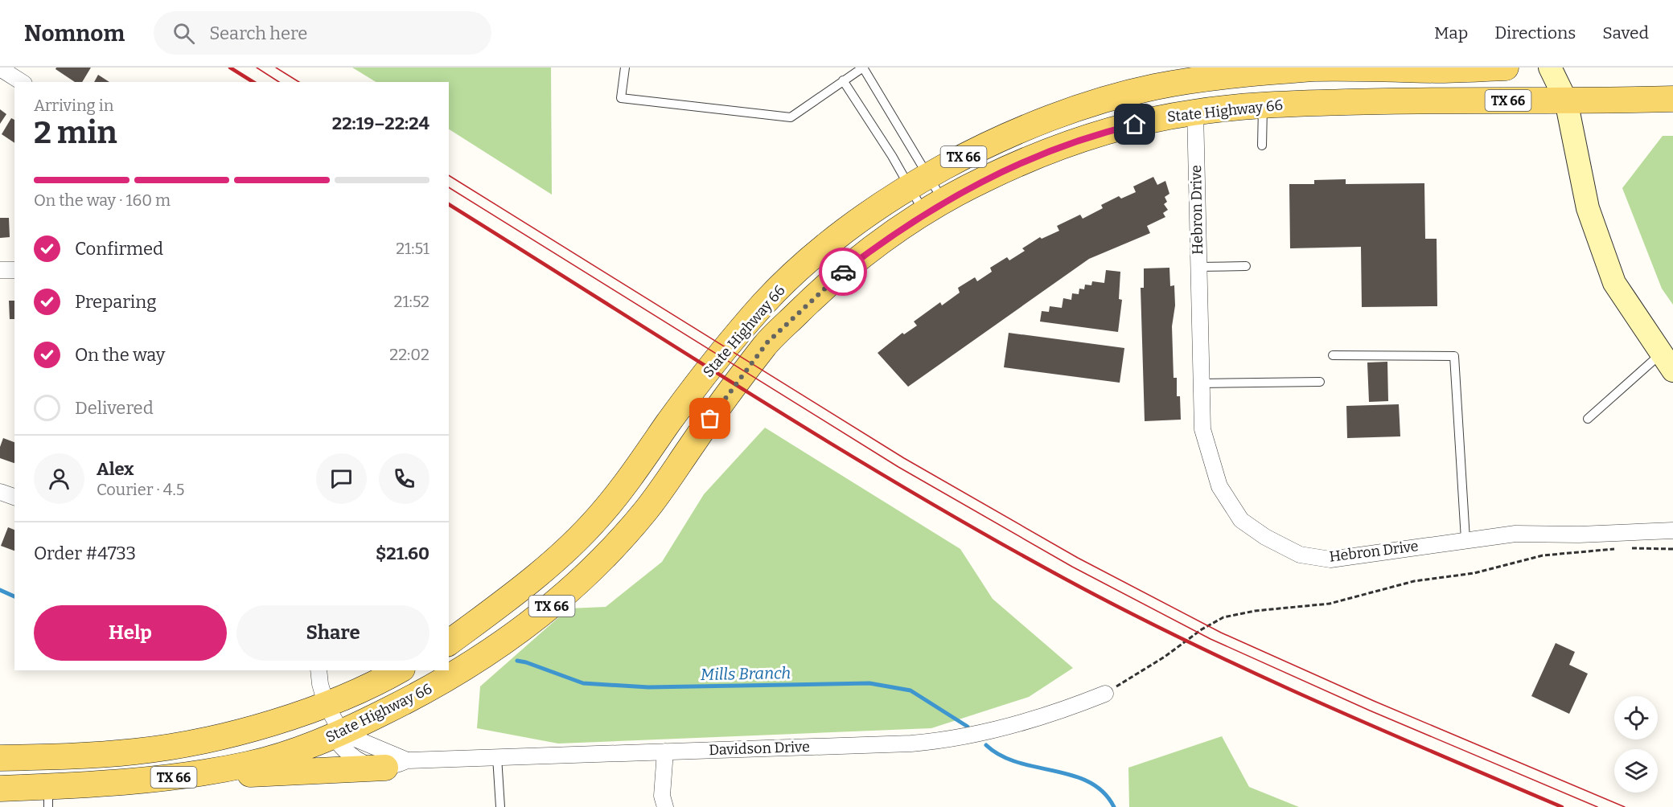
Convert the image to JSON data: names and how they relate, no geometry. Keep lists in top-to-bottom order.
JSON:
{
  "streets": {
    "main road": ["TX 66", "State Highway 66"],
    "street": ["Hebron Drive", "Davidson Drive"]
  },
  "crossings": [
    ["State Highway 66", "Hebron Drive"],
    ["State Highway 66", "Davidson Drive"]
  ],
  "water": ["Mills Branch"],
  "page": {
    "header": "Nomnom",
    "search": "Search here",
    "nav": ["Map", "Directions", "Saved"],
    "heading": ["2 min", "Arriving in", "22:19–22:24"],
    "panel": [
      "Alex",
      "Courier · 4.5",
      "Order #4733",
      "$21.60"
    ],
    "bar": "On the way · 160 m",
    "list": [
      ["Confirmed", "21:51"],
      ["Preparing", "21:52"],
      ["On the way", "22:02"],
      "Delivered"
    ],
    "buttons": ["Help", "Share"]
  }
}
